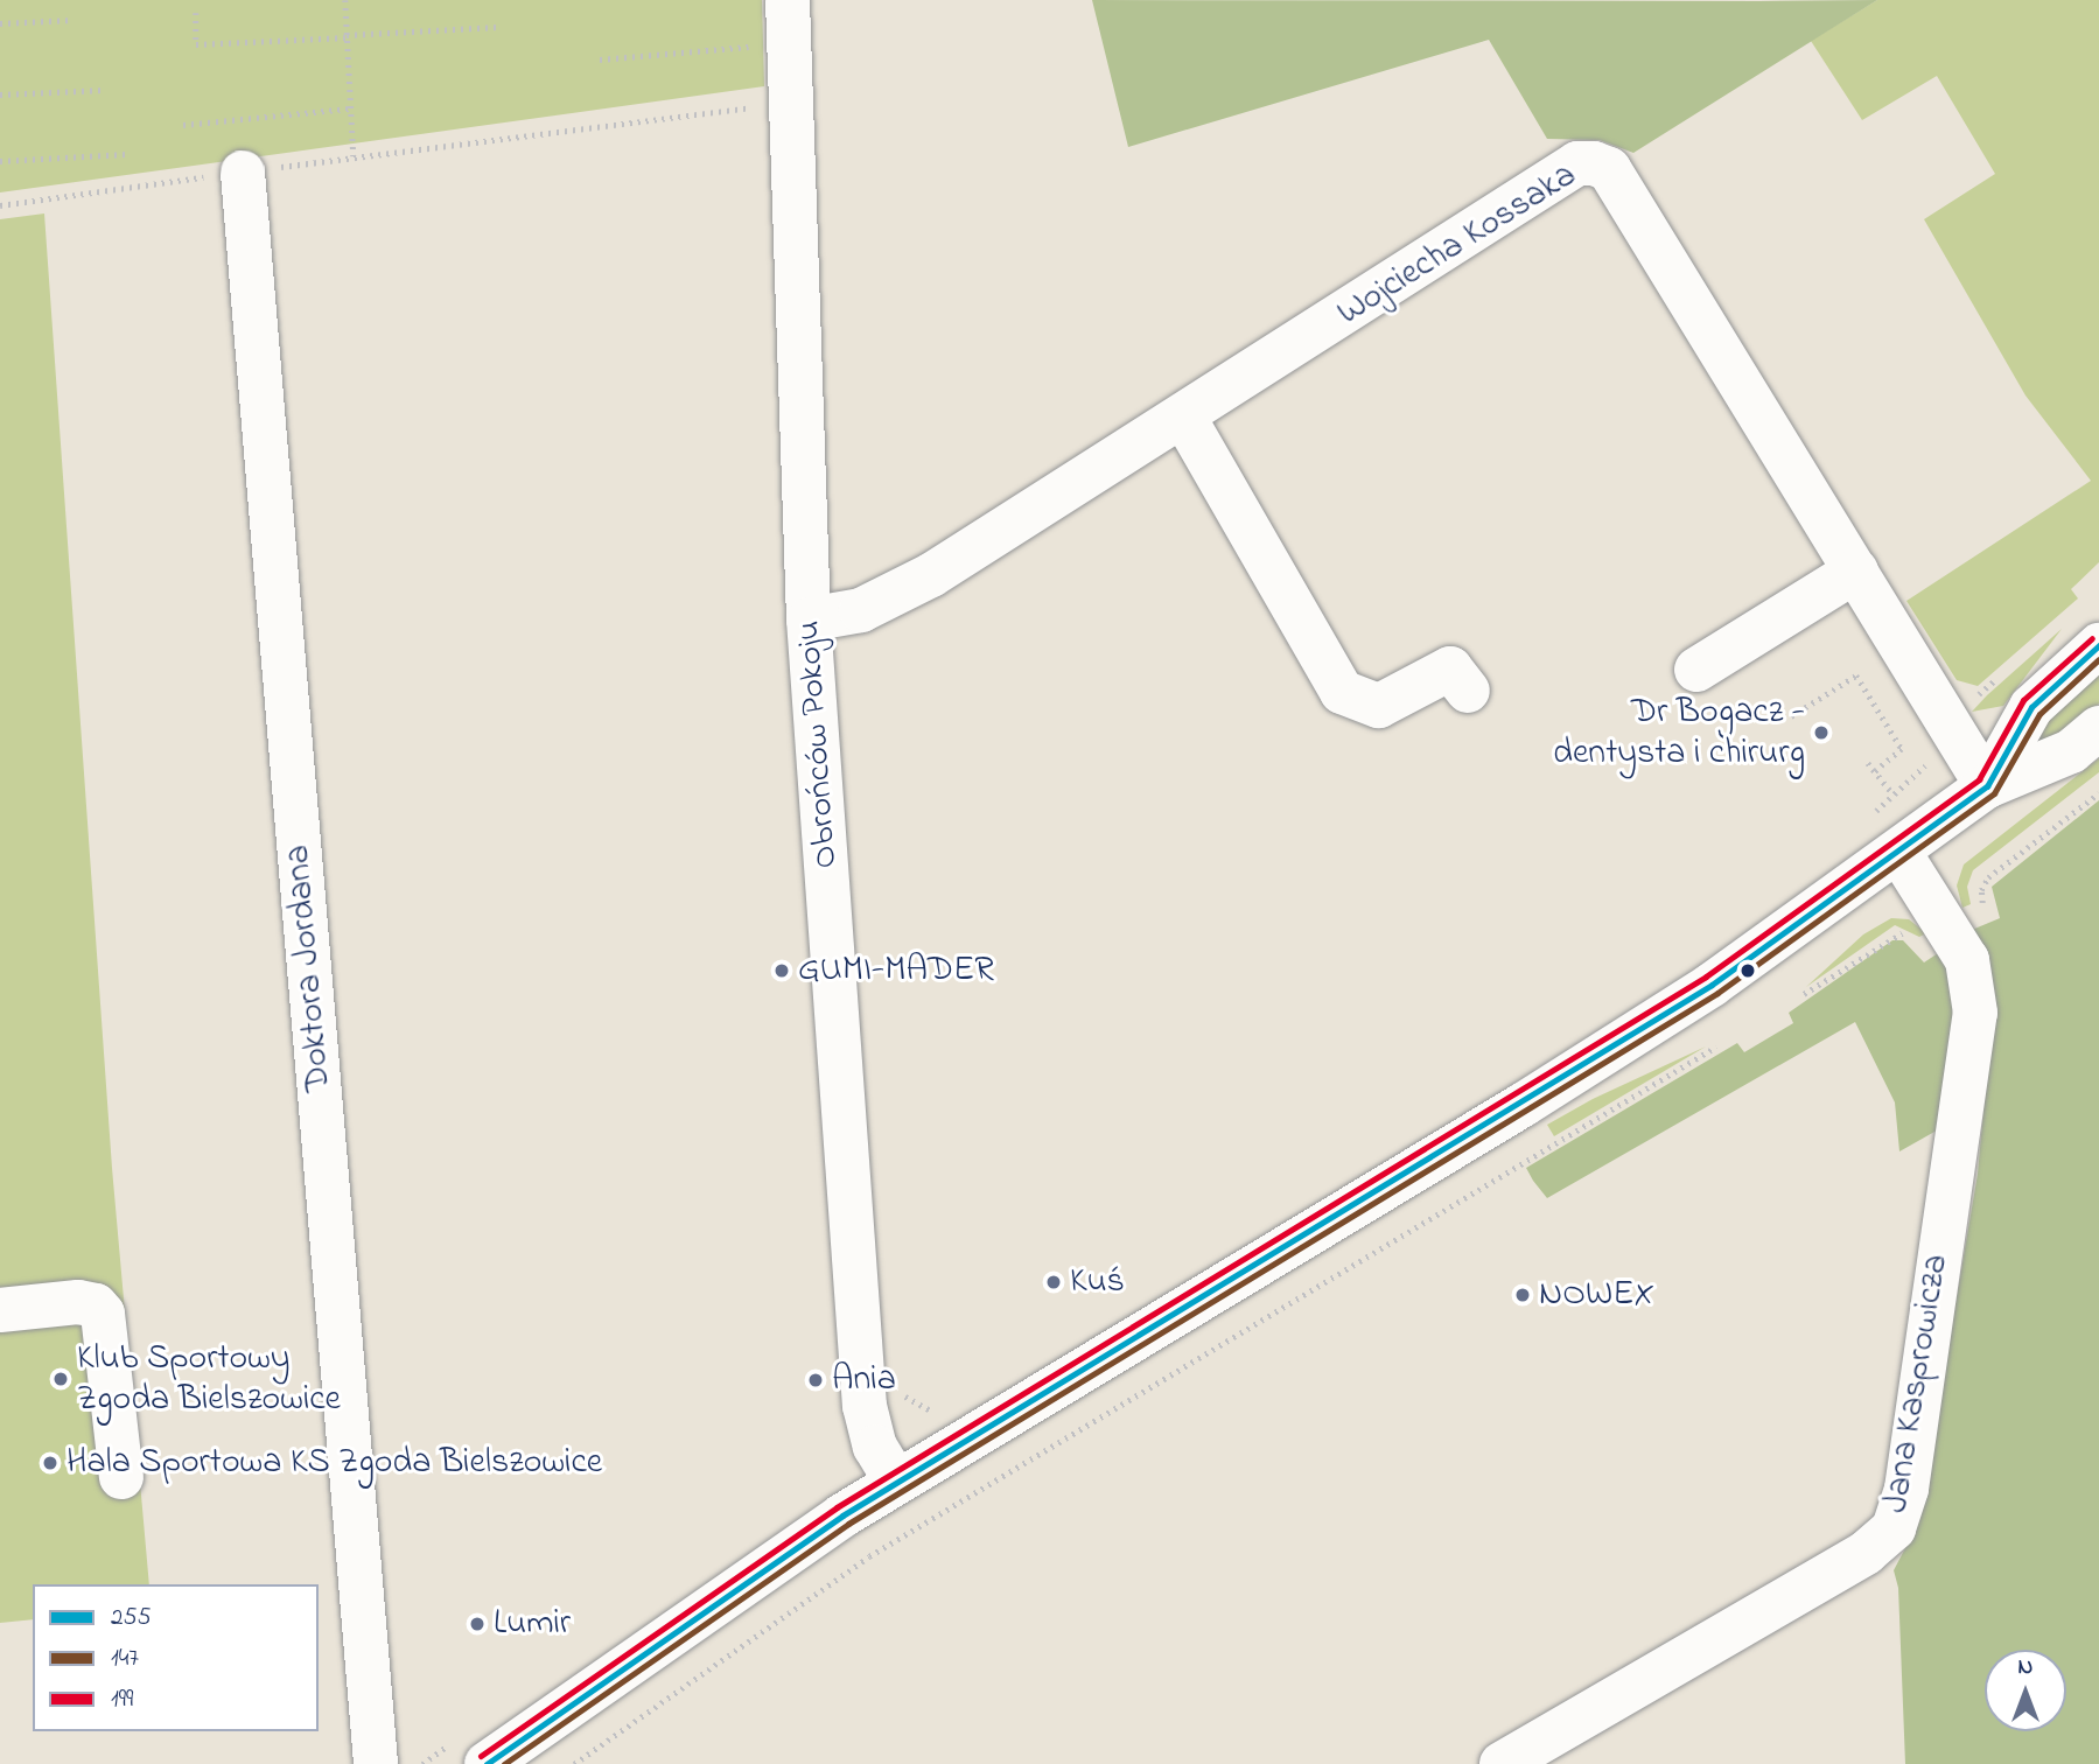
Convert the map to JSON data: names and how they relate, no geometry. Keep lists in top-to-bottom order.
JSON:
{
  "streets": {
    "street": [
      "Wojciecha Kossaka",
      "Obrońców Pokoju",
      "Doktora Jordana",
      "Jana Kasprowicza"
    ]
  },
  "crossings": [
    ["Wojciecha Kossaka", "Obrońców Pokoju"]
  ],
  "places": [
    "Dr Bogacz - dentysta i chirurg",
    "GUMI-MADER",
    "Kuś",
    "NOWEX",
    "Klub Sportowy Zgoda Bielszowice",
    "Ania",
    "Hala Sportowa KS Zgoda Bielszowice",
    "Lumir"
  ],
  "lines": ["transit line 199", "transit line 255", "transit line 147"],
  "legend": ["255", "147", "199"],
  "north": "top"
}
